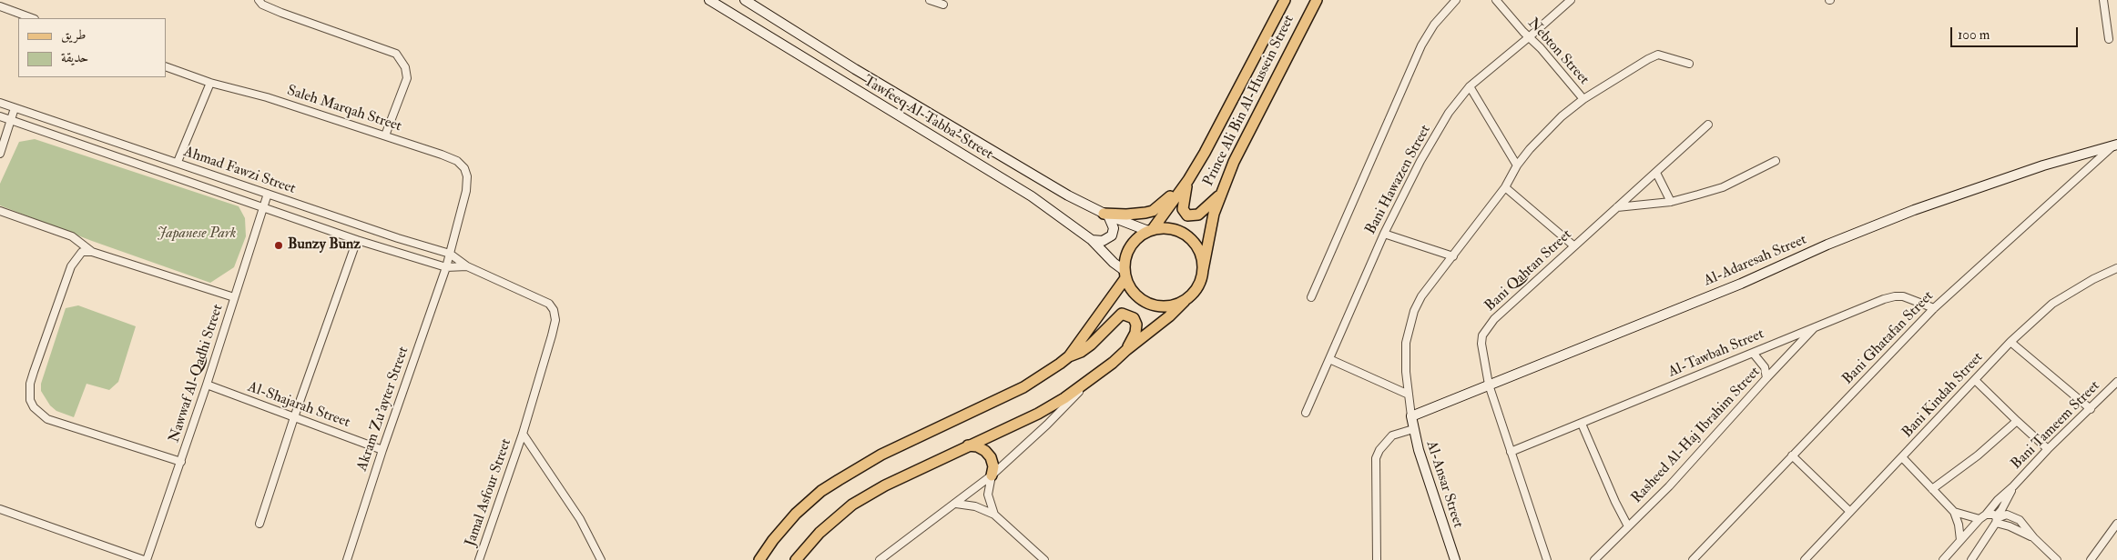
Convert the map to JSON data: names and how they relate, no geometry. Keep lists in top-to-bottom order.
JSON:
{
  "streets": {
    "main road": ["Prince Ali Bin Al-Hussein Street"],
    "street": [
      "Nebton Street",
      "Saleh Marqah Street",
      "Tawfeeq Al-Tabba’ Street",
      "Ahmad Fawzi Street",
      "Bani Hawazen Street",
      "Al-Adaresah Street",
      "Bani Qahtan Street",
      "Bani Ghatafan Street",
      "Al-Tawbah Street",
      "Nawwaf Al-Qadhi Street",
      "Bani Kindah Street",
      "Al-Shajarah Street",
      "Akram Zu'ayter Street",
      "Bani Tameem Street",
      "Rasheed Al-Haj Ibrahim Street",
      "Al-Ansar Street",
      "Jamal Asfour Street"
    ]
  },
  "crossings": [
    ["Nebton Street", "Bani Hawazen Street"],
    ["Prince Ali Bin Al-Hussein Street", "Tawfeeq Al-Tabba’ Street"],
    ["Saleh Marqah Street", "Ahmad Fawzi Street"],
    ["Saleh Marqah Street", "Akram Zu'ayter Street"],
    ["Ahmad Fawzi Street", "Nawwaf Al-Qadhi Street"],
    ["Ahmad Fawzi Street", "Akram Zu'ayter Street"],
    ["Ahmad Fawzi Street", "Jamal Asfour Street"],
    ["Al-Adaresah Street", "Bani Qahtan Street"],
    ["Al-Adaresah Street", "Bani Ghatafan Street"],
    ["Al-Adaresah Street", "Al-Ansar Street"],
    ["Bani Qahtan Street", "Al-Tawbah Street"],
    ["Bani Ghatafan Street", "Al-Tawbah Street"],
    ["Al-Tawbah Street", "Rasheed Al-Haj Ibrahim Street"],
    ["Nawwaf Al-Qadhi Street", "Al-Shajarah Street"],
    ["Al-Shajarah Street", "Akram Zu'ayter Street"]
  ],
  "parks": ["Japanese Park"],
  "places": ["Bunzy Bunz"],
  "legend": ["طريق", "حديقة"],
  "scale_bar": "100 m"
}
